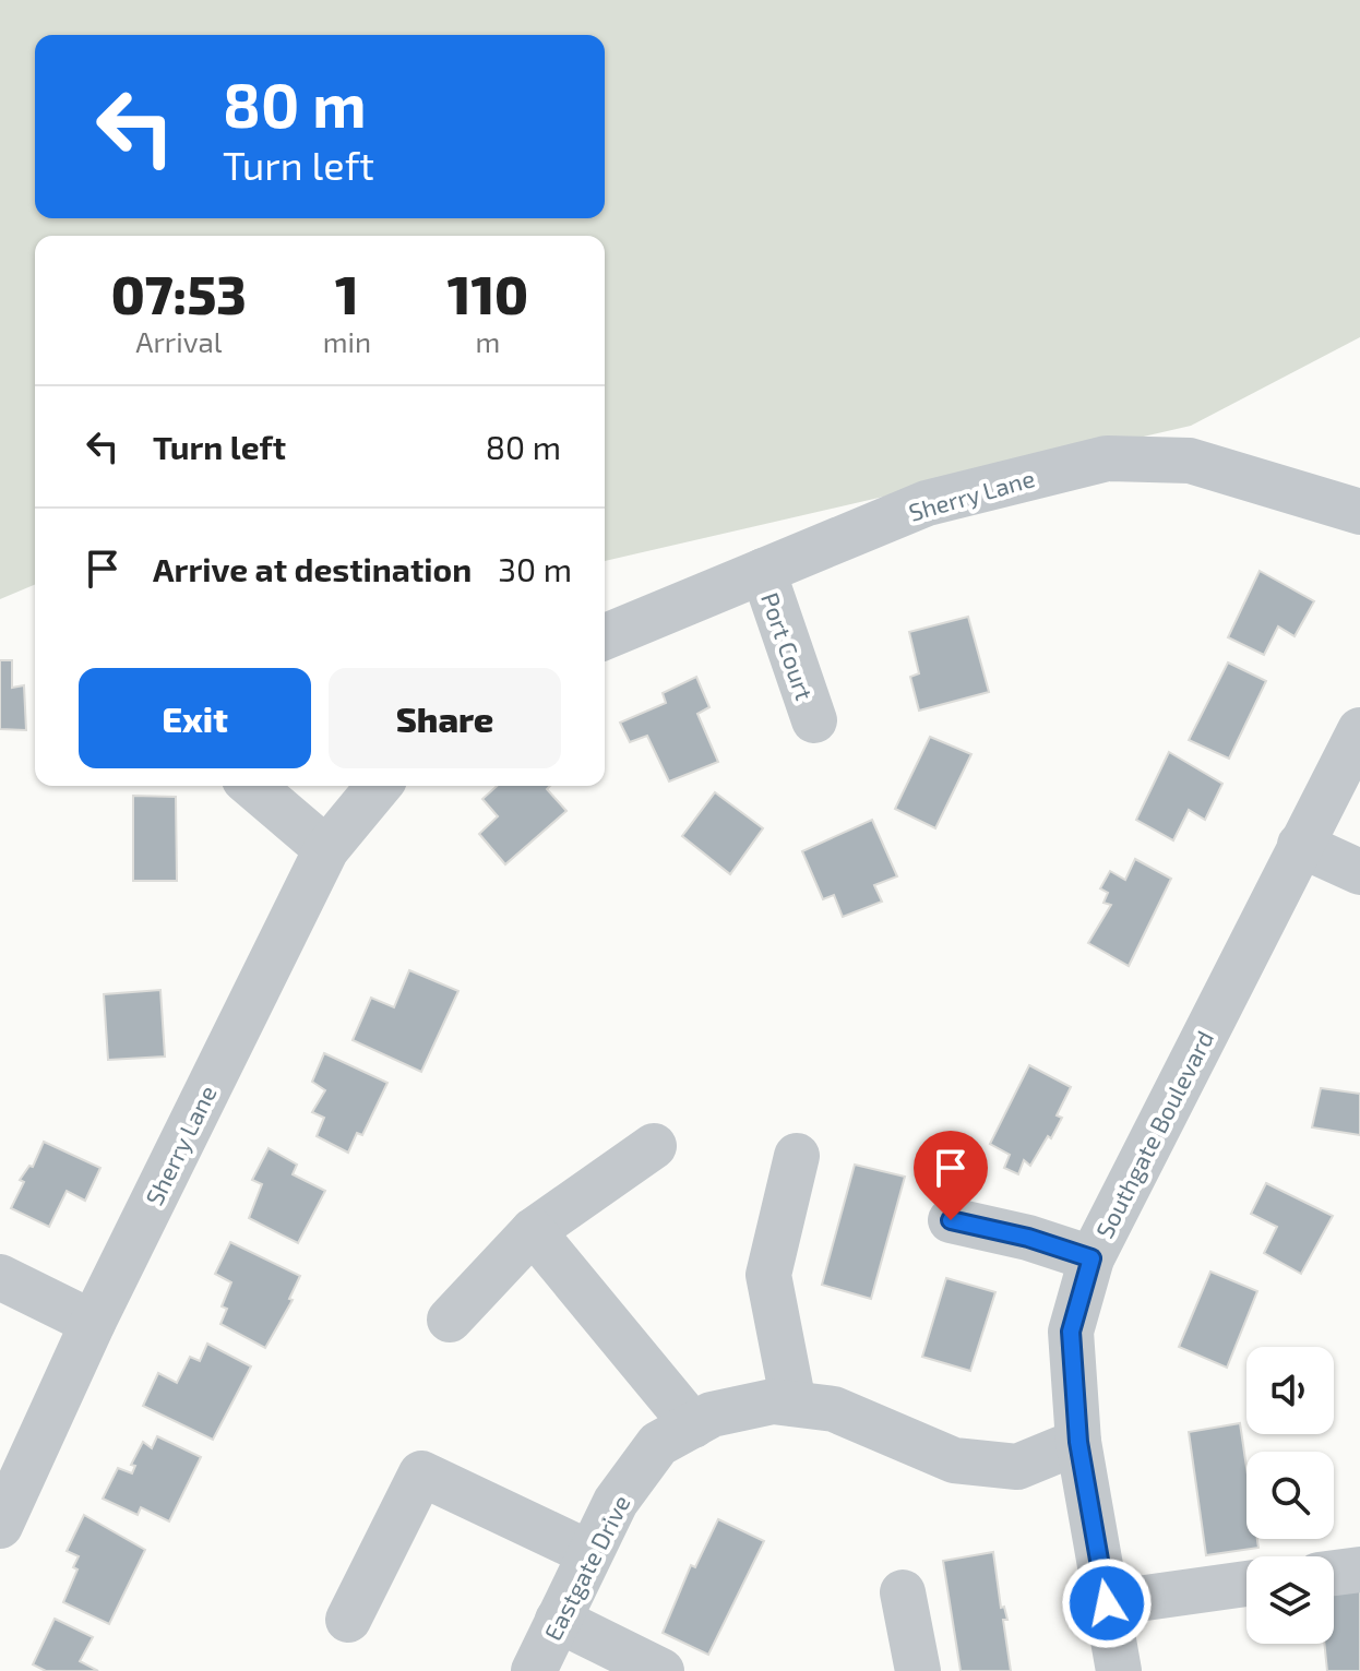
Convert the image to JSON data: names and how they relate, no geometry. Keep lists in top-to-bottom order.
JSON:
{
  "streets": {
    "street": [
      "Sherry Lane",
      "Port Court",
      "Southgate Boulevard",
      "Eastgate Drive"
    ]
  },
  "crossings": [
    ["Sherry Lane", "Port Court"],
    ["Southgate Boulevard", "Eastgate Drive"]
  ],
  "page": {
    "turn": ["80 m", "Turn left"],
    "eta": [
      "07:53",
      "Arrival",
      "1",
      "min",
      "110",
      "m"
    ],
    "list": [
      {
        "name": "Turn left",
        "value": "80 m"
      },
      {
        "name": "Arrive at destination",
        "value": "30 m"
      }
    ],
    "buttons": ["Exit", "Share"]
  }
}
